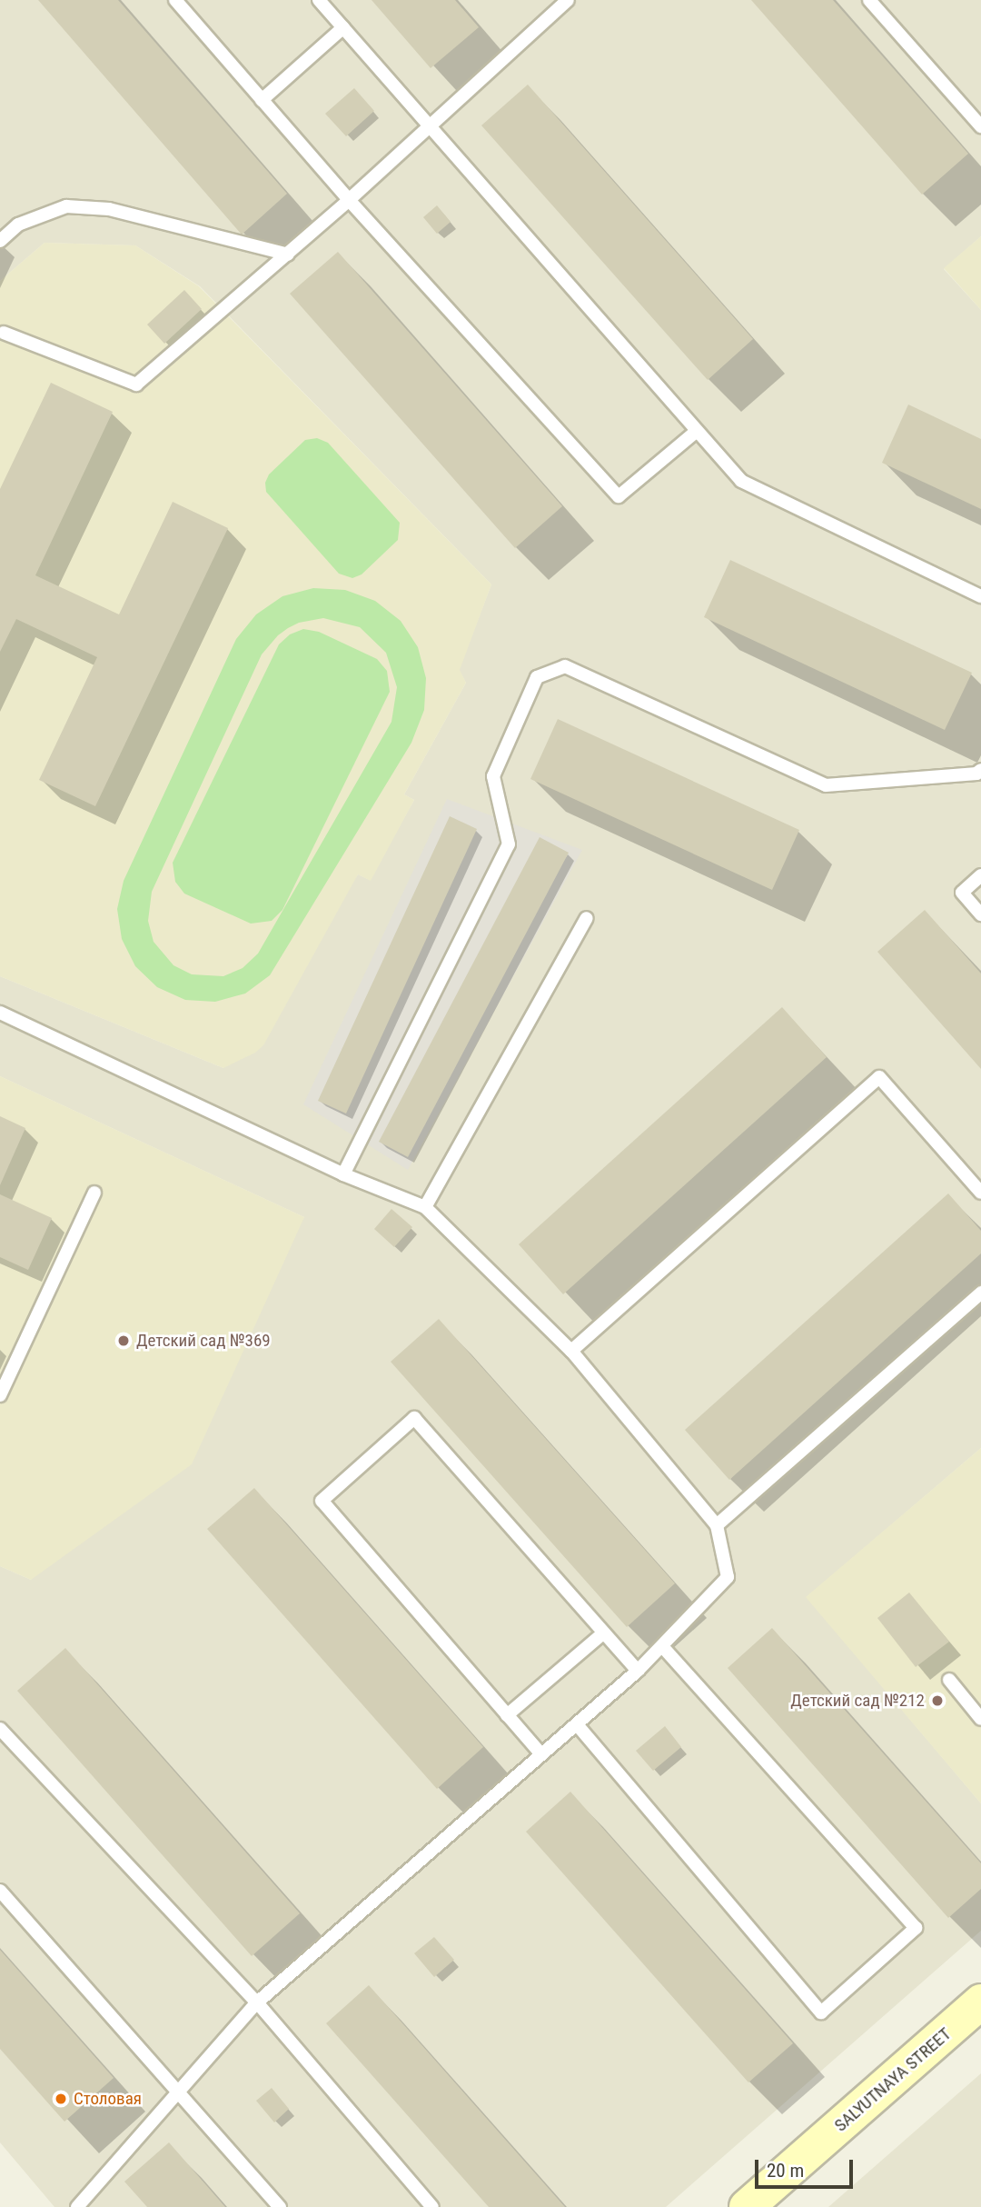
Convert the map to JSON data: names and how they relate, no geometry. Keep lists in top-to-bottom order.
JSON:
{
  "streets": {
    "street": ["SALYUTNAYA STREET"]
  },
  "places": ["Детский сад №369", "Детский сад №212", "Столовая"],
  "scale_bar": "20 m"
}
